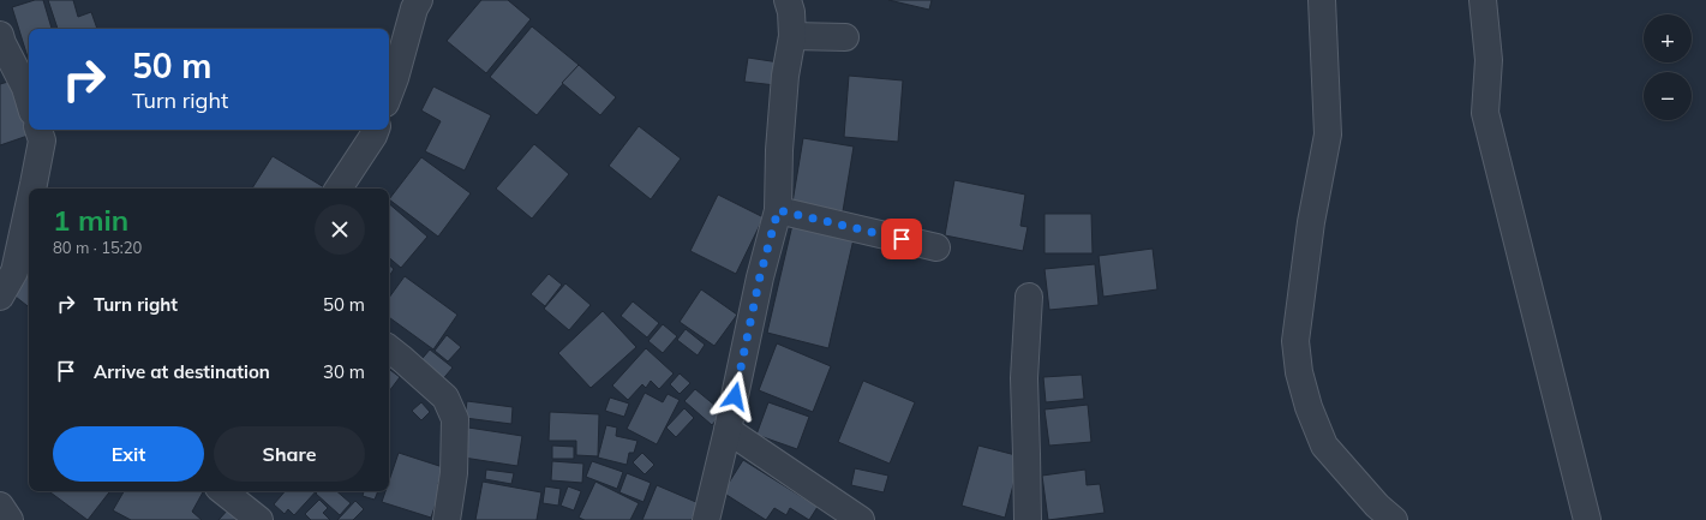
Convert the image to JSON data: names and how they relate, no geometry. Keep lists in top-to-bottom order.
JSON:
{
  "page": {
    "map_buttons": ["+", "−"],
    "turn": ["50 m", "Turn right"],
    "heading": ["1 min", "80 m · 15:20"],
    "list": [
      {
        "name": "Turn right",
        "value": "50 m"
      },
      {
        "name": "Arrive at destination",
        "value": "30 m"
      }
    ],
    "buttons": ["Exit", "Share"]
  }
}
